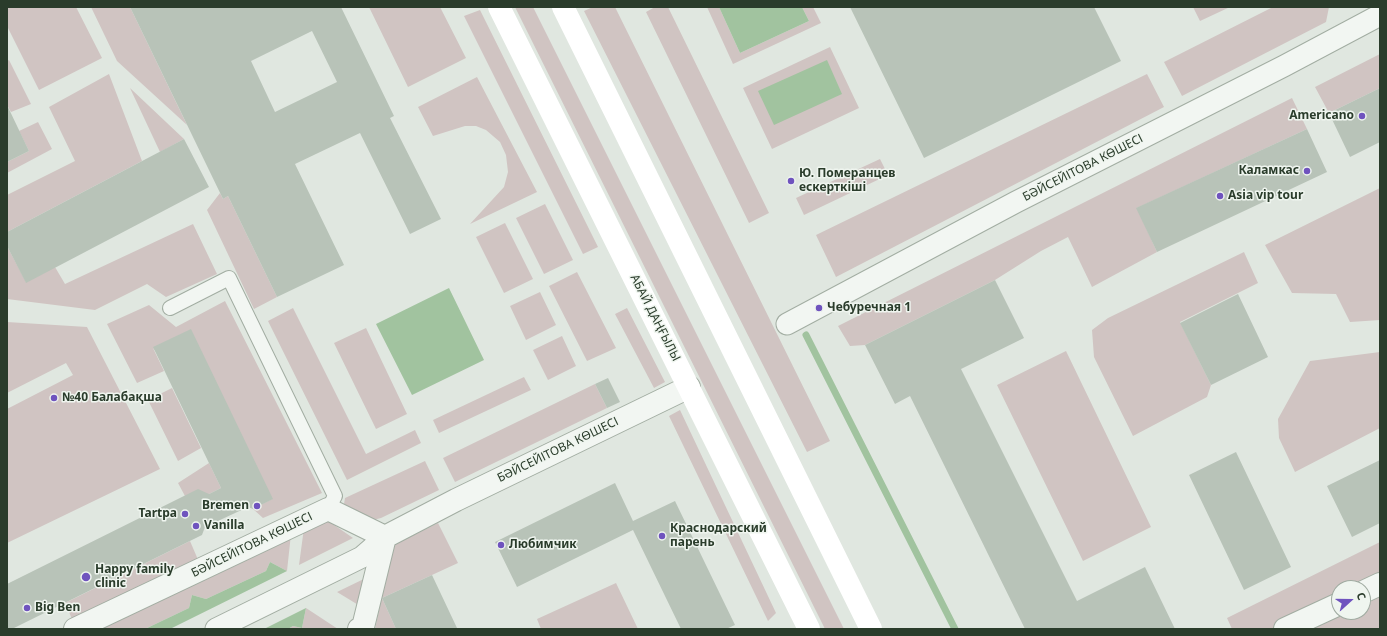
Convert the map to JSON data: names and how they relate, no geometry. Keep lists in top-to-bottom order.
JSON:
{
  "streets": {
    "main road": ["АБАЙ ДАҢҒЫЛЫ"],
    "street": ["БӘЙСЕЙІТОВА КӨШЕСІ"]
  },
  "crossings": [
    ["БӘЙСЕЙІТОВА КӨШЕСІ", "АБАЙ ДАҢҒЫЛЫ"]
  ],
  "places": [
    "Americano",
    "Каламкас",
    "Ю. Померанцев ескерткіші",
    "Asia vip tour",
    "Чебуречная 1",
    "№40 Балабақша",
    "Bremen",
    "Tartpa",
    "Vanilla",
    "Краснодарский парень",
    "Любимчик",
    "Happy family clinic",
    "Big Ben"
  ],
  "north": "right"
}
